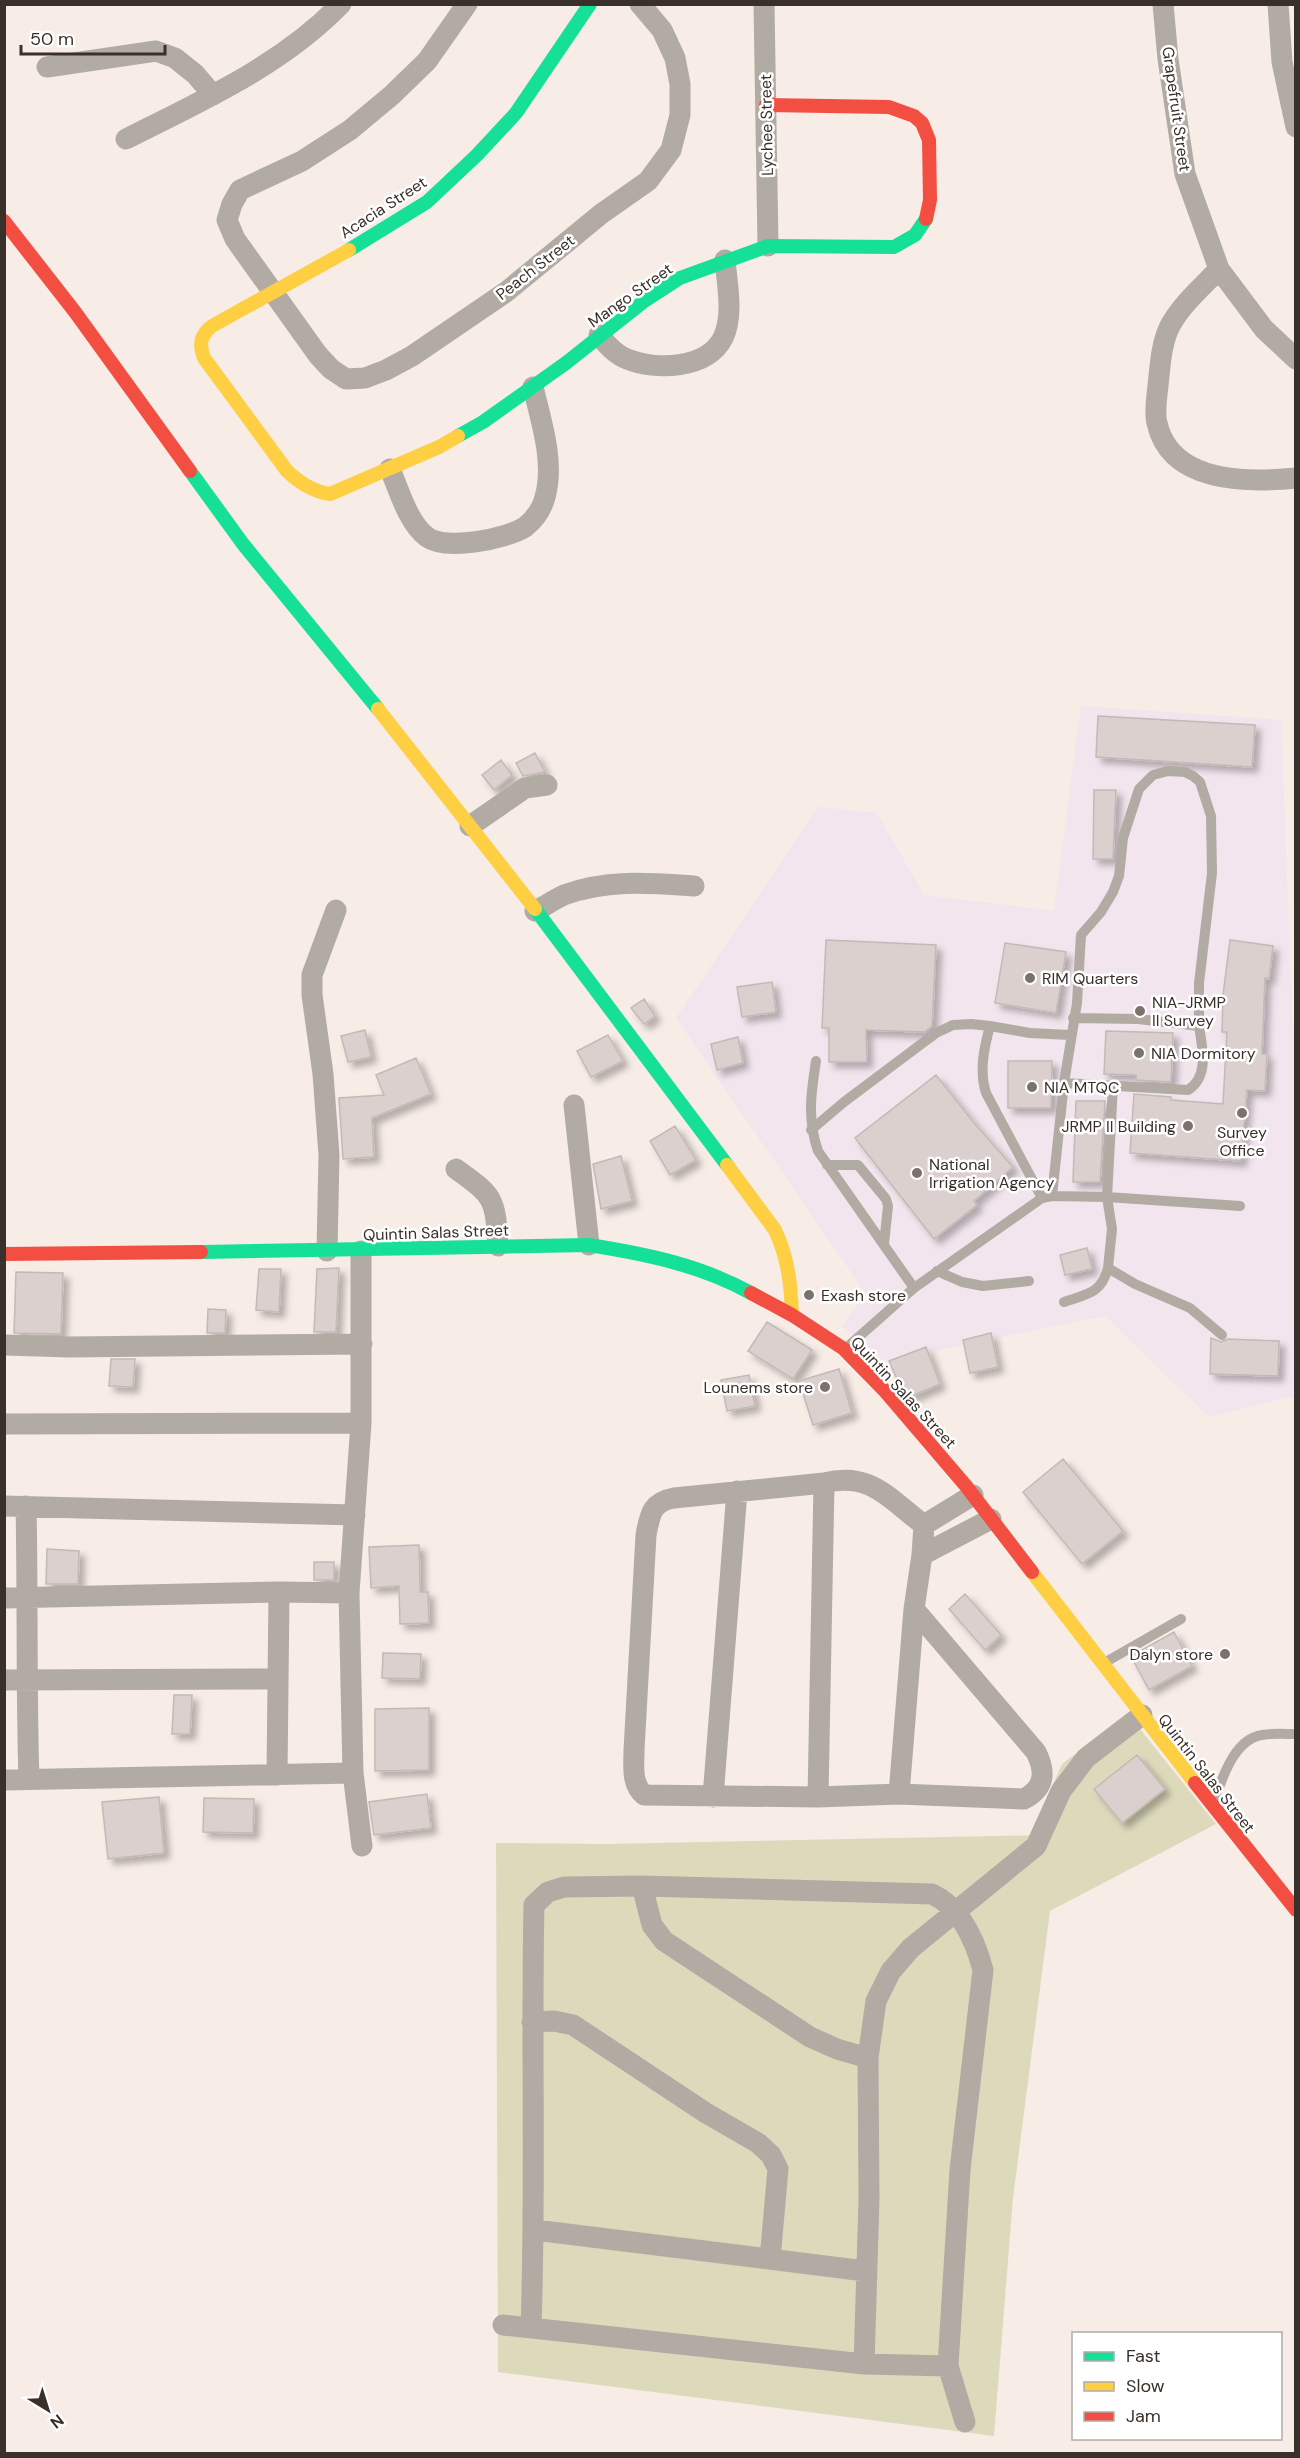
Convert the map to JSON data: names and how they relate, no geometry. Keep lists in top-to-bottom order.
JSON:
{
  "streets": {
    "street": [
      "Grapefruit Street",
      "Lychee Street",
      "Acacia Street",
      "Peach Street",
      "Mango Street",
      "Quintin Salas Street"
    ]
  },
  "crossings": [
    ["Lychee Street", "Mango Street"],
    ["Acacia Street", "Peach Street"],
    ["Acacia Street", "Mango Street"]
  ],
  "places": [
    "RIM Quarters",
    "NIA-JRMP II Survey",
    "NIA Dormitory",
    "NIA MTQC",
    "Survey Office",
    "JRMP II Building",
    "National Irrigation Agency",
    "Exash store",
    "Lounems store",
    "Dalyn store"
  ],
  "legend": ["Fast", "Slow", "Jam"],
  "scale_bar": "50 m",
  "north": "bottom right"
}
